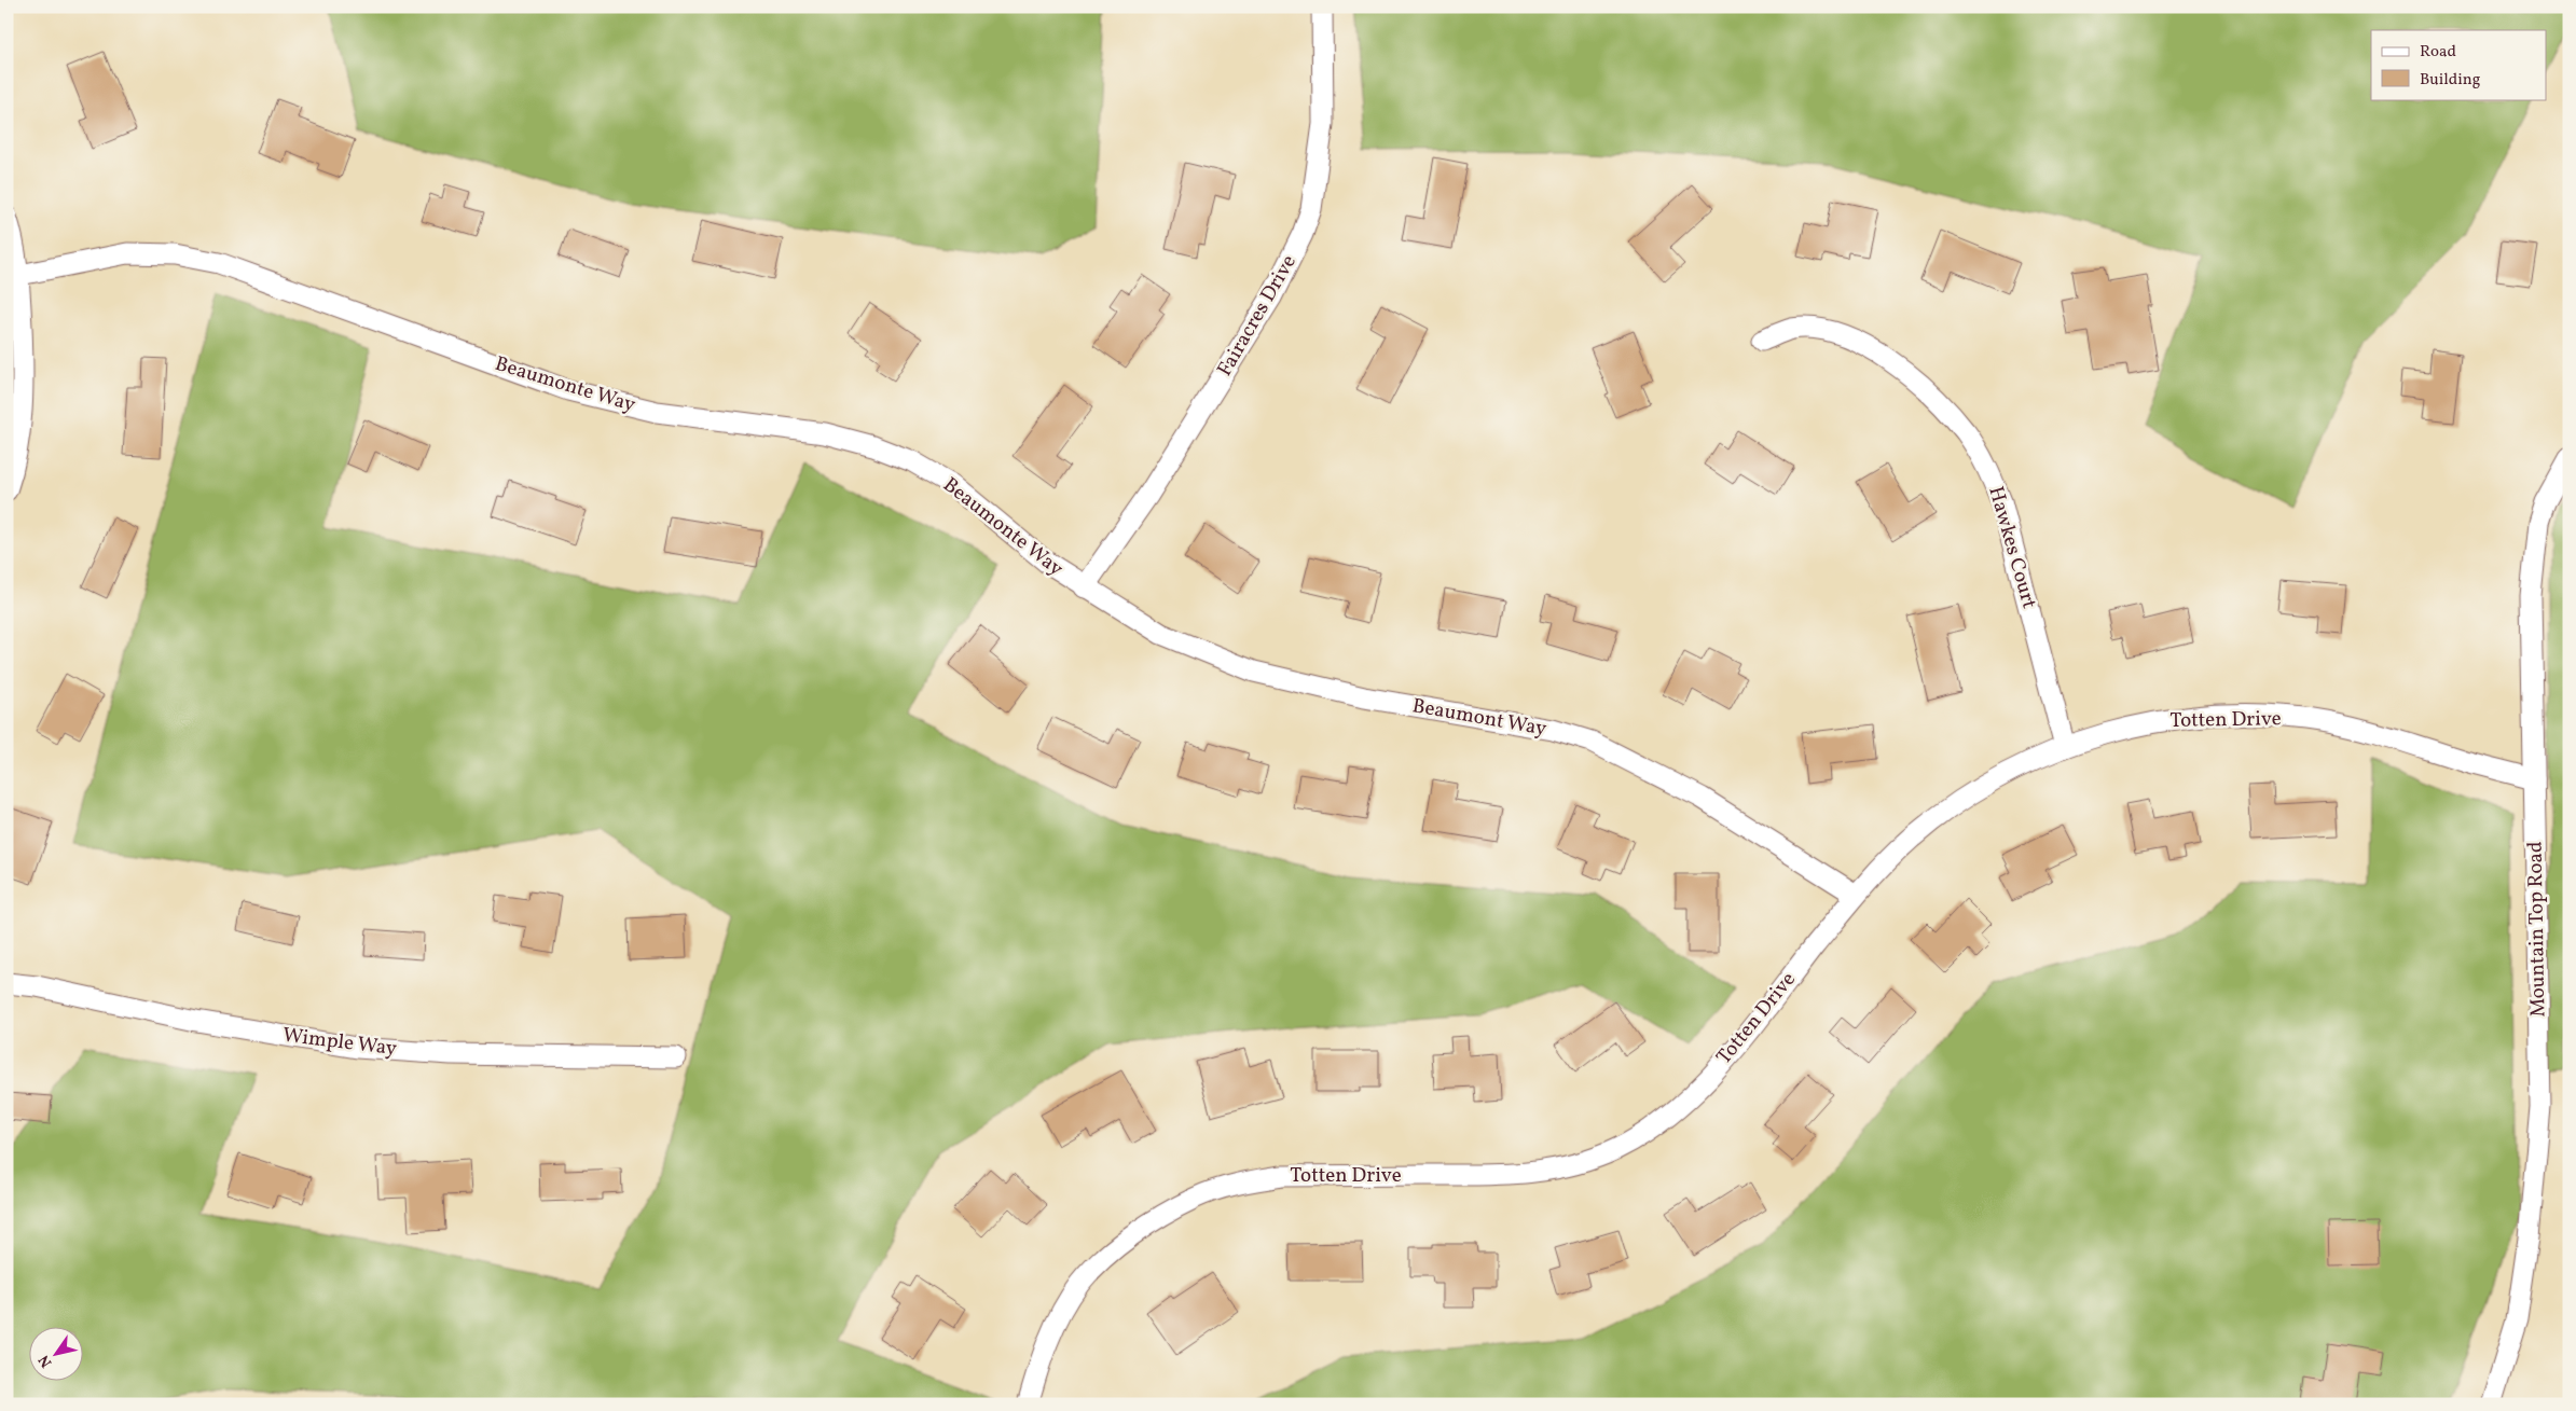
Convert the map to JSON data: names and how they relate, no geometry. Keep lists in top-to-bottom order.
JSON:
{
  "streets": {
    "street": [
      "Fairacres Drive",
      "Beaumonte Way",
      "Hawkes Court",
      "Beaumont Way",
      "Totten Drive",
      "Mountain Top Road",
      "Wimple Way"
    ]
  },
  "crossings": [
    ["Fairacres Drive", "Beaumonte Way"],
    ["Fairacres Drive", "Beaumont Way"],
    ["Beaumonte Way", "Beaumont Way"],
    ["Hawkes Court", "Totten Drive"],
    ["Beaumont Way", "Totten Drive"],
    ["Totten Drive", "Mountain Top Road"]
  ],
  "legend": ["Road", "Building"],
  "north": "bottom left"
}
